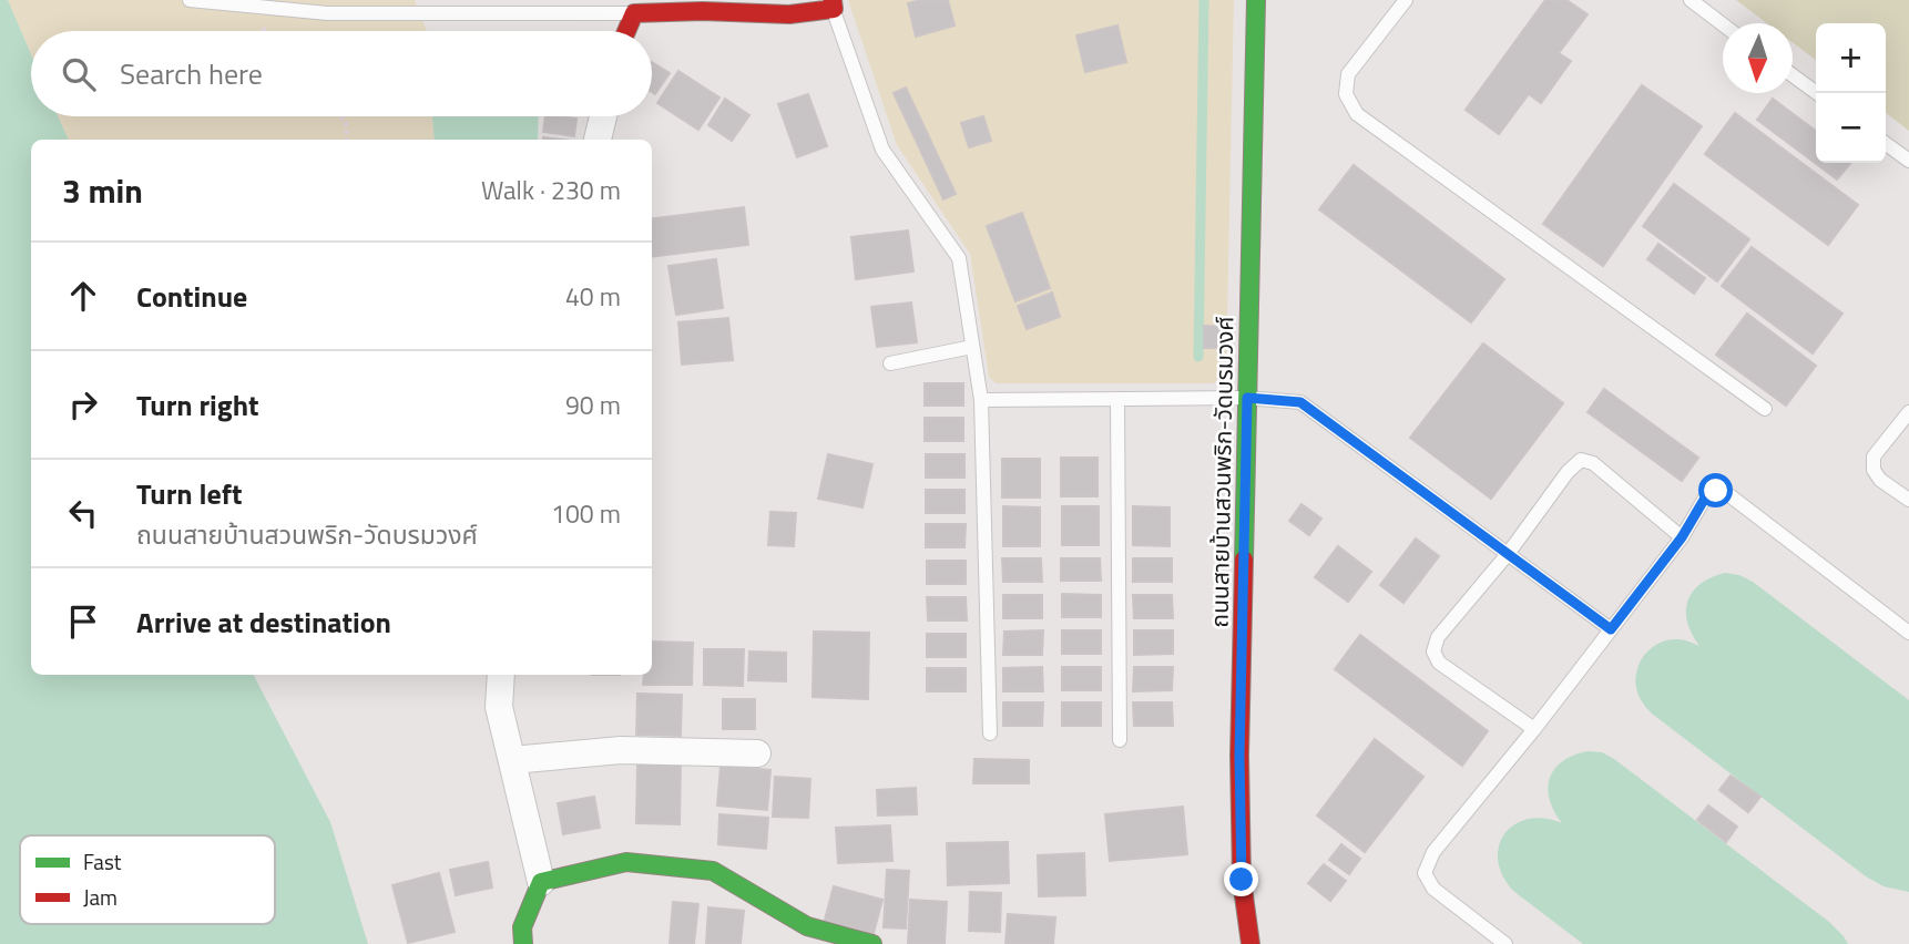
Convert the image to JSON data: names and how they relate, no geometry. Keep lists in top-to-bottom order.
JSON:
{
  "streets": {
    "street": ["ถนนสายบ้านสวนพริก-วัดบรมวงศ์"]
  },
  "legend": ["Fast", "Jam"],
  "north": "bottom",
  "page": {
    "map_buttons": ["+", "−"],
    "search": "Search here",
    "heading": ["3 min", "Walk · 230 m"],
    "list": [
      ["Continue", "40 m"],
      ["Turn right", "90 m"],
      ["Turn left", "ถนนสายบ้านสวนพริก-วัดบรมวงศ์", "100 m"],
      "Arrive at destination"
    ]
  }
}
